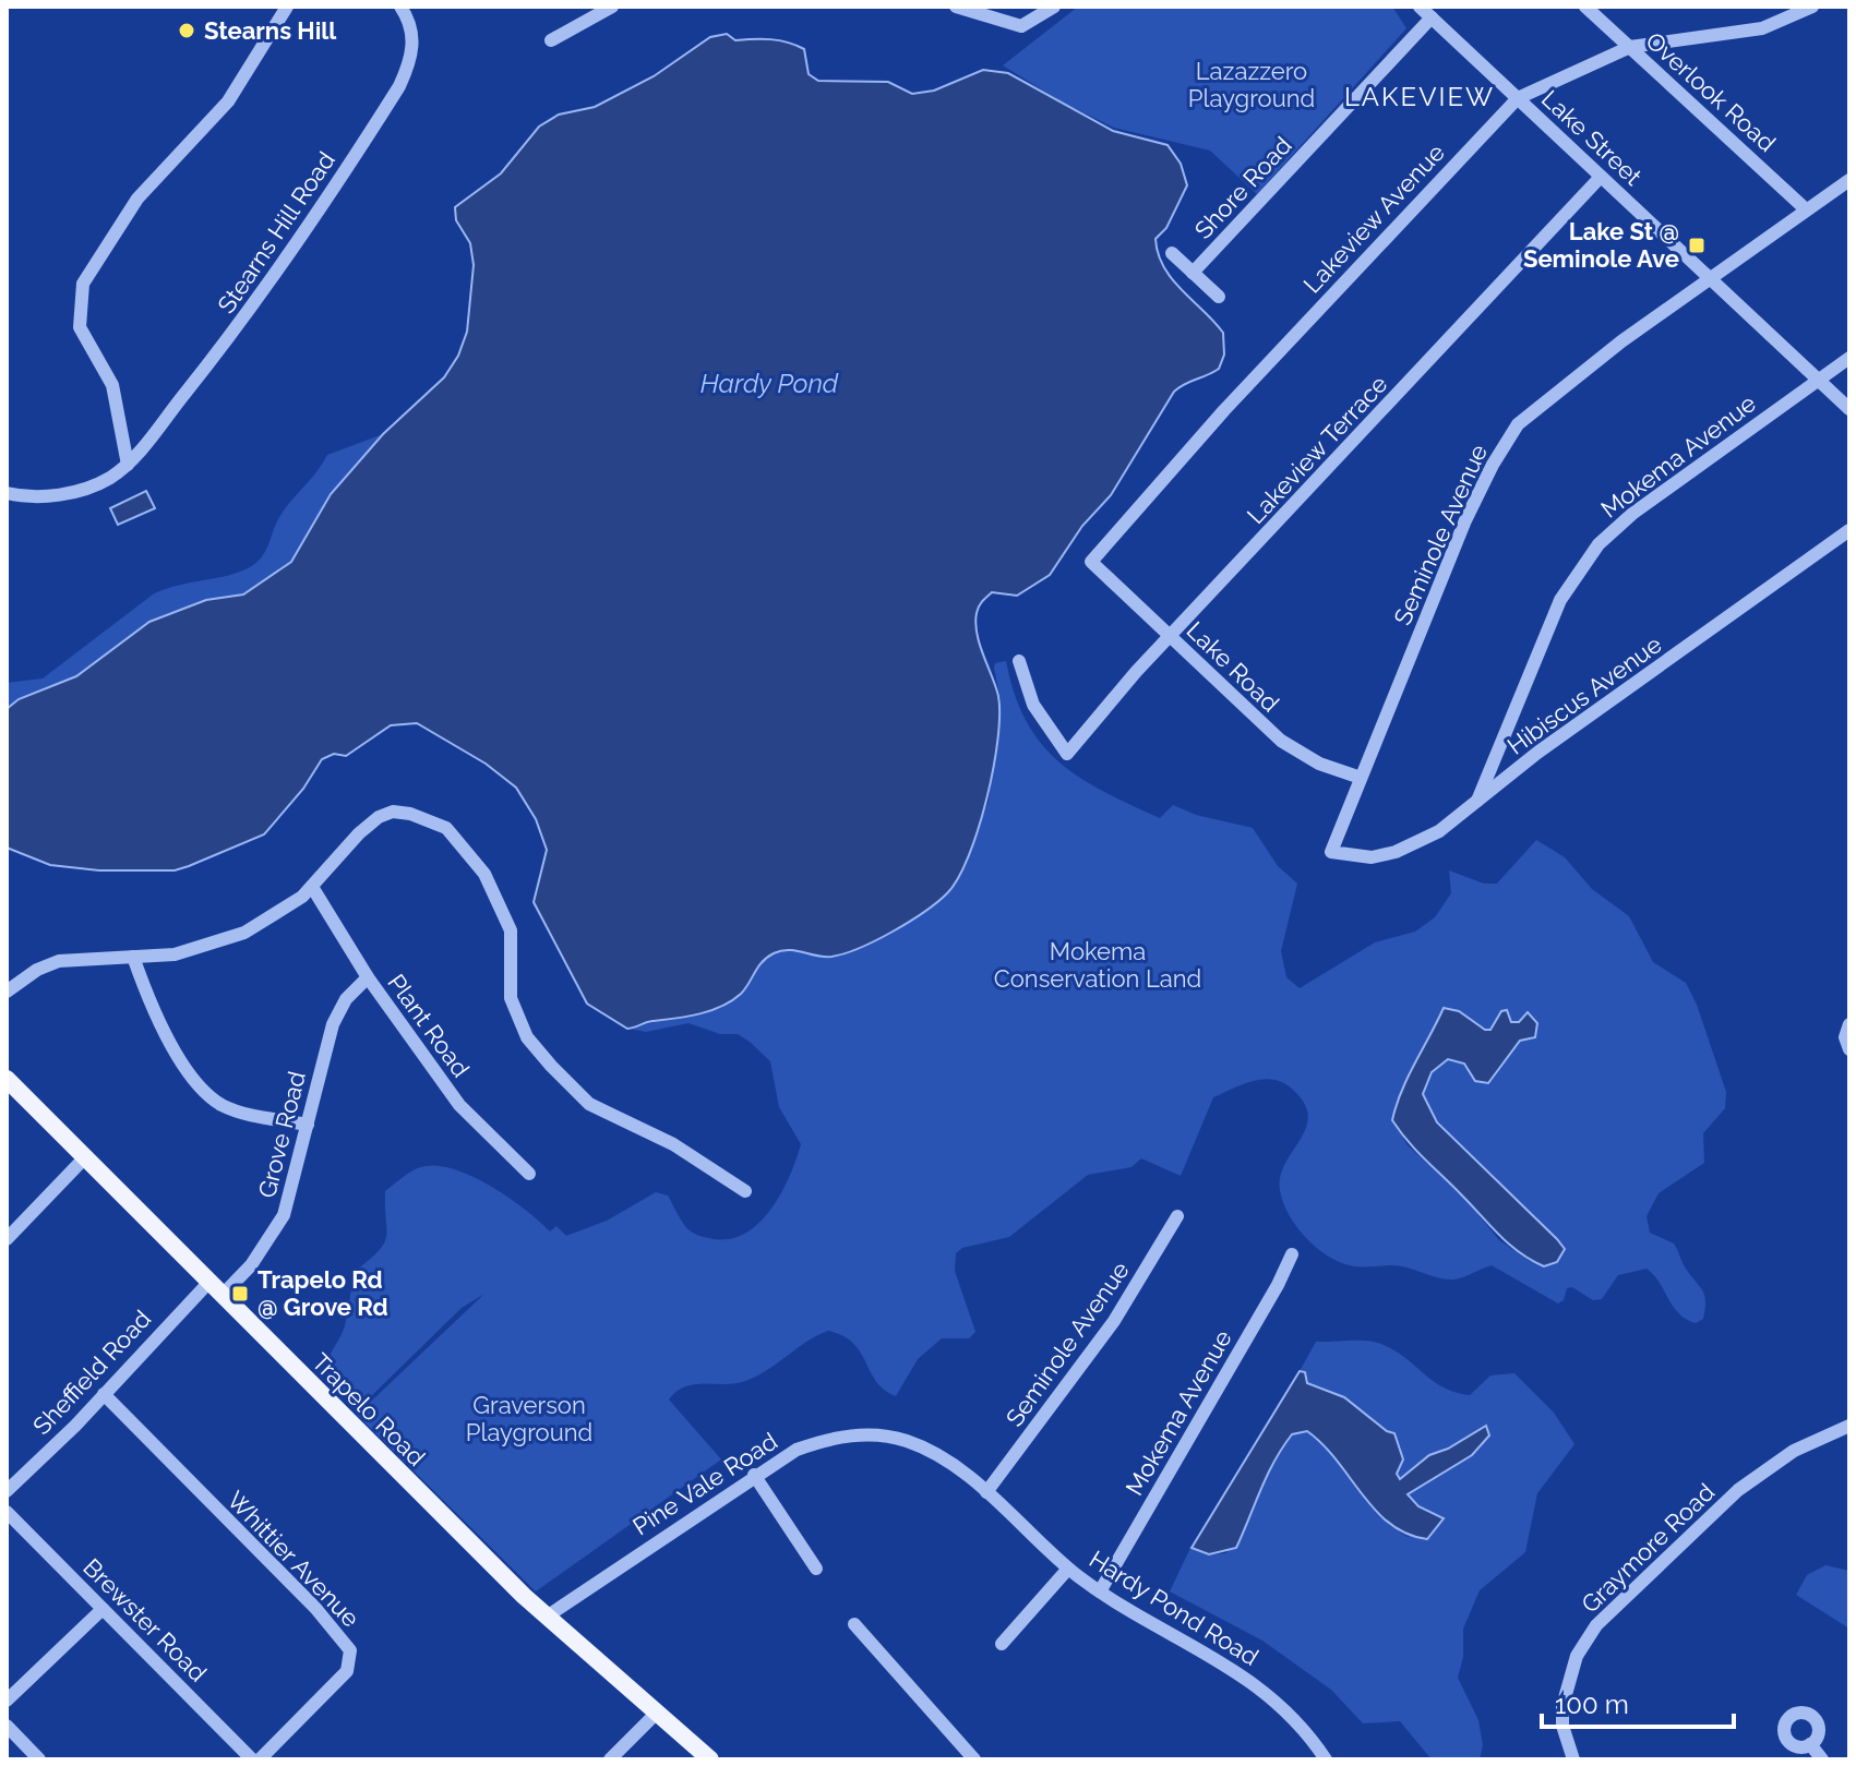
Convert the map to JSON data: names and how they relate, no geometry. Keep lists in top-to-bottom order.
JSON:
{
  "streets": {
    "main road": ["Trapelo Road"],
    "street": [
      "Overlook Road",
      "Lake Street",
      "Shore Road",
      "Lakeview Avenue",
      "Stearns Hill Road",
      "Lakeview Terrace",
      "Mokema Avenue",
      "Seminole Avenue",
      "Lake Road",
      "Hibiscus Avenue",
      "Plant Road",
      "Grove Road",
      "Sheffield Road",
      "Pine Vale Road",
      "Graymore Road",
      "Whittier Avenue",
      "Hardy Pond Road",
      "Brewster Road"
    ]
  },
  "crossings": [
    ["Overlook Road", "Lakeview Avenue"],
    ["Overlook Road", "Seminole Avenue"],
    ["Lake Street", "Shore Road"],
    ["Lake Street", "Lakeview Avenue"],
    ["Lake Street", "Lakeview Terrace"],
    ["Lake Street", "Mokema Avenue"],
    ["Lake Street", "Seminole Avenue"],
    ["Lakeview Avenue", "Lake Road"],
    ["Lakeview Terrace", "Lake Road"],
    ["Mokema Avenue", "Hibiscus Avenue"],
    ["Mokema Avenue", "Hardy Pond Road"],
    ["Seminole Avenue", "Lake Road"],
    ["Seminole Avenue", "Hibiscus Avenue"],
    ["Seminole Avenue", "Hardy Pond Road"],
    ["Plant Road", "Grove Road"],
    ["Grove Road", "Sheffield Road"],
    ["Grove Road", "Trapelo Road"],
    ["Sheffield Road", "Trapelo Road"],
    ["Sheffield Road", "Whittier Avenue"],
    ["Trapelo Road", "Pine Vale Road"],
    ["Pine Vale Road", "Hardy Pond Road"]
  ],
  "districts": ["LAKEVIEW"],
  "water": ["Hardy Pond"],
  "parks": ["Lazazzero Playground", "Mokema Conservation Land", "Graverson Playground"],
  "places": {
    "other": ["Stearns Hill"],
    "transit": ["Lake St @ Seminole Ave", "Trapelo Rd @ Grove Rd"]
  },
  "scale_bar": "100 m"
}
